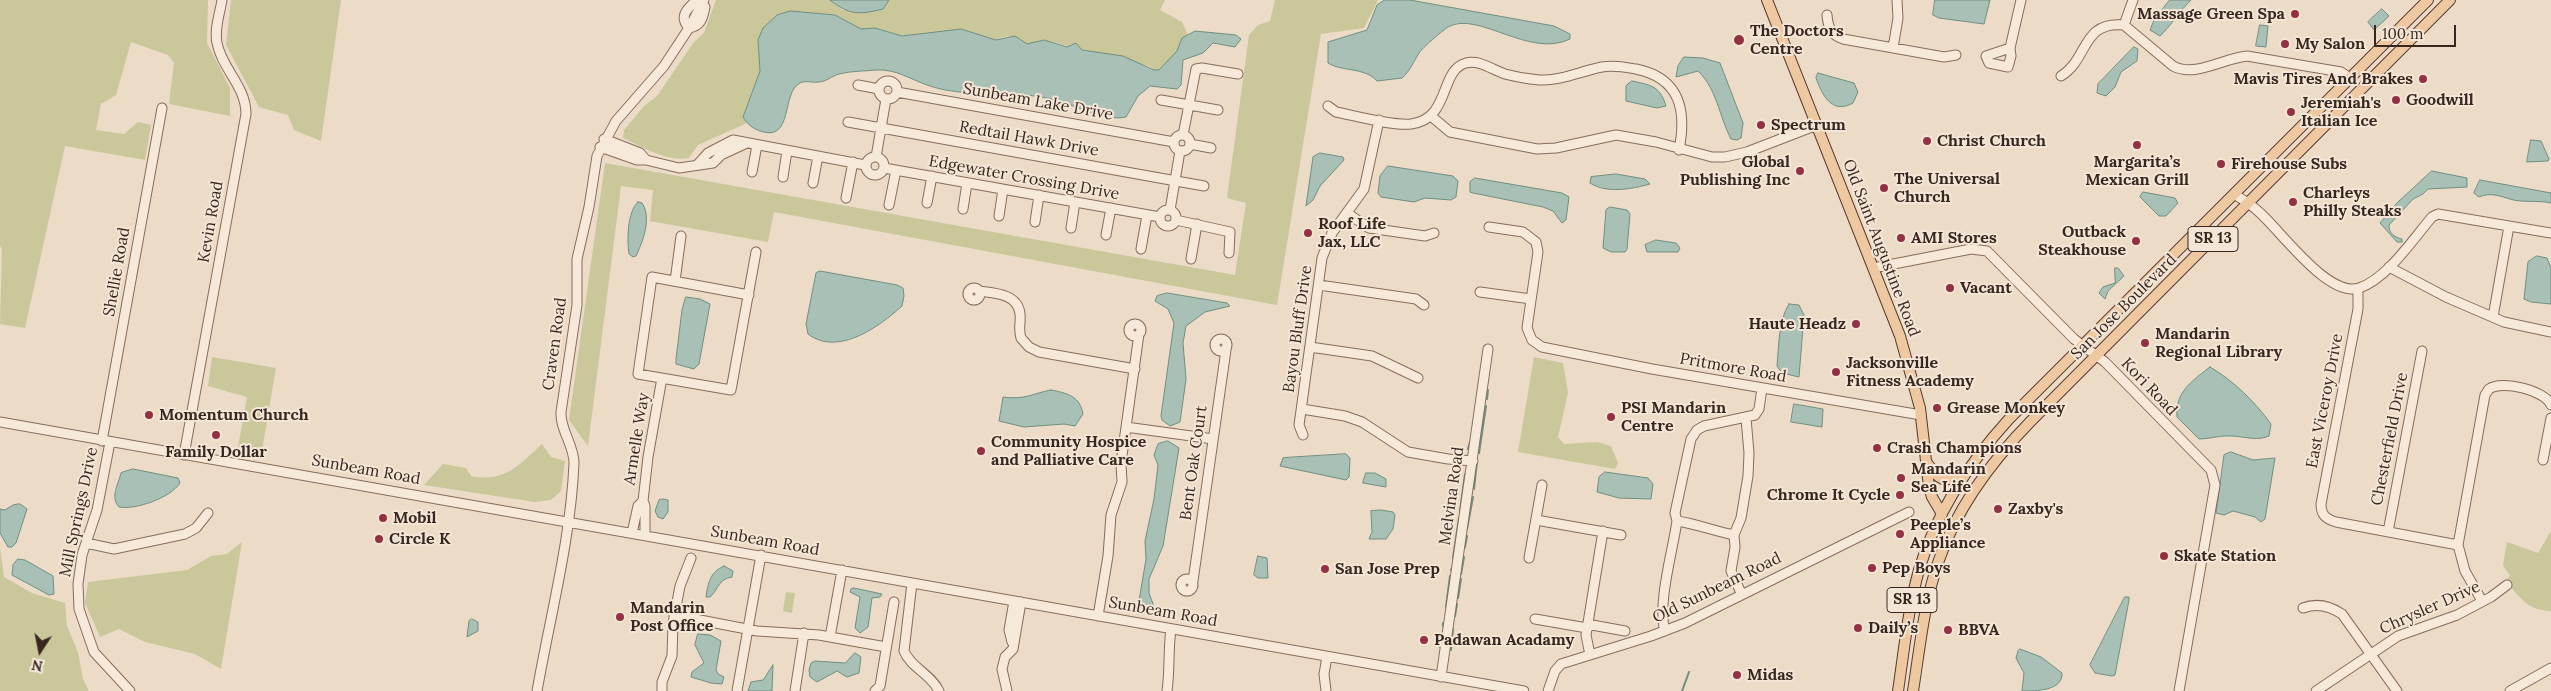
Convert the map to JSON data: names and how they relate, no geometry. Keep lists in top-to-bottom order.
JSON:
{
  "streets": {
    "main road": ["SR 13", "Old Saint Augustine Road", "San Jose Boulevard"],
    "street": [
      "Sunbeam Lake Drive",
      "Redtail Hawk Drive",
      "Edgewater Crossing Drive",
      "Kevin Road",
      "Shellie Road",
      "Bayou Bluff Drive",
      "Craven Road",
      "Pritmore Road",
      "Kori Road",
      "East Viceroy Drive",
      "Armelle Way",
      "Chesterfield Drive",
      "Bent Oak Court",
      "Sunbeam Road",
      "Melvina Road",
      "Mill Springs Drive",
      "Old Sunbeam Road",
      "Chrysler Drive"
    ]
  },
  "crossings": [
    ["Kevin Road", "Sunbeam Road"],
    ["Old Saint Augustine Road", "San Jose Boulevard"],
    ["Old Saint Augustine Road", "Pritmore Road"],
    ["Old Saint Augustine Road", "Kori Road"],
    ["Shellie Road", "Sunbeam Road"],
    ["Shellie Road", "Mill Springs Drive"],
    ["San Jose Boulevard", "Kori Road"],
    ["Craven Road", "Sunbeam Road"],
    ["East Viceroy Drive", "Chesterfield Drive"],
    ["Armelle Way", "Sunbeam Road"],
    ["Sunbeam Road", "Melvina Road"],
    ["Sunbeam Road", "Mill Springs Drive"]
  ],
  "places": [
    "Massage Green Spa",
    "The Doctors Centre",
    "My Salon",
    "Mavis Tires And Brakes",
    "Goodwill",
    "Jeremiah's Italian Ice",
    "Spectrum",
    "Christ Church",
    "Margarita’s Mexican Grill",
    "Firehouse Subs",
    "Global Publishing Inc",
    "The Universal Church",
    "Charleys Philly Steaks",
    "Roof Life Jax, LLC",
    "AMI Stores",
    "Outback Steakhouse",
    "Vacant",
    "Haute Headz",
    "Mandarin Regional Library",
    "Jacksonville Fitness Academy",
    "Grease Monkey",
    "Momentum Church",
    "PSI Mandarin Centre",
    "Family Dollar",
    "Crash Champions",
    "Community Hospice and Palliative Care",
    "Mandarin Sea Life",
    "Chrome It Cycle",
    "Zaxby's",
    "Mobil",
    "Peeple’s Appliance",
    "Circle K",
    "Skate Station",
    "Pep Boys",
    "San Jose Prep",
    "Mandarin Post Office",
    "Daily’s",
    "BBVA",
    "Padawan Acadamy",
    "Midas"
  ],
  "scale_bar": "100 m",
  "north": "bottom"
}
